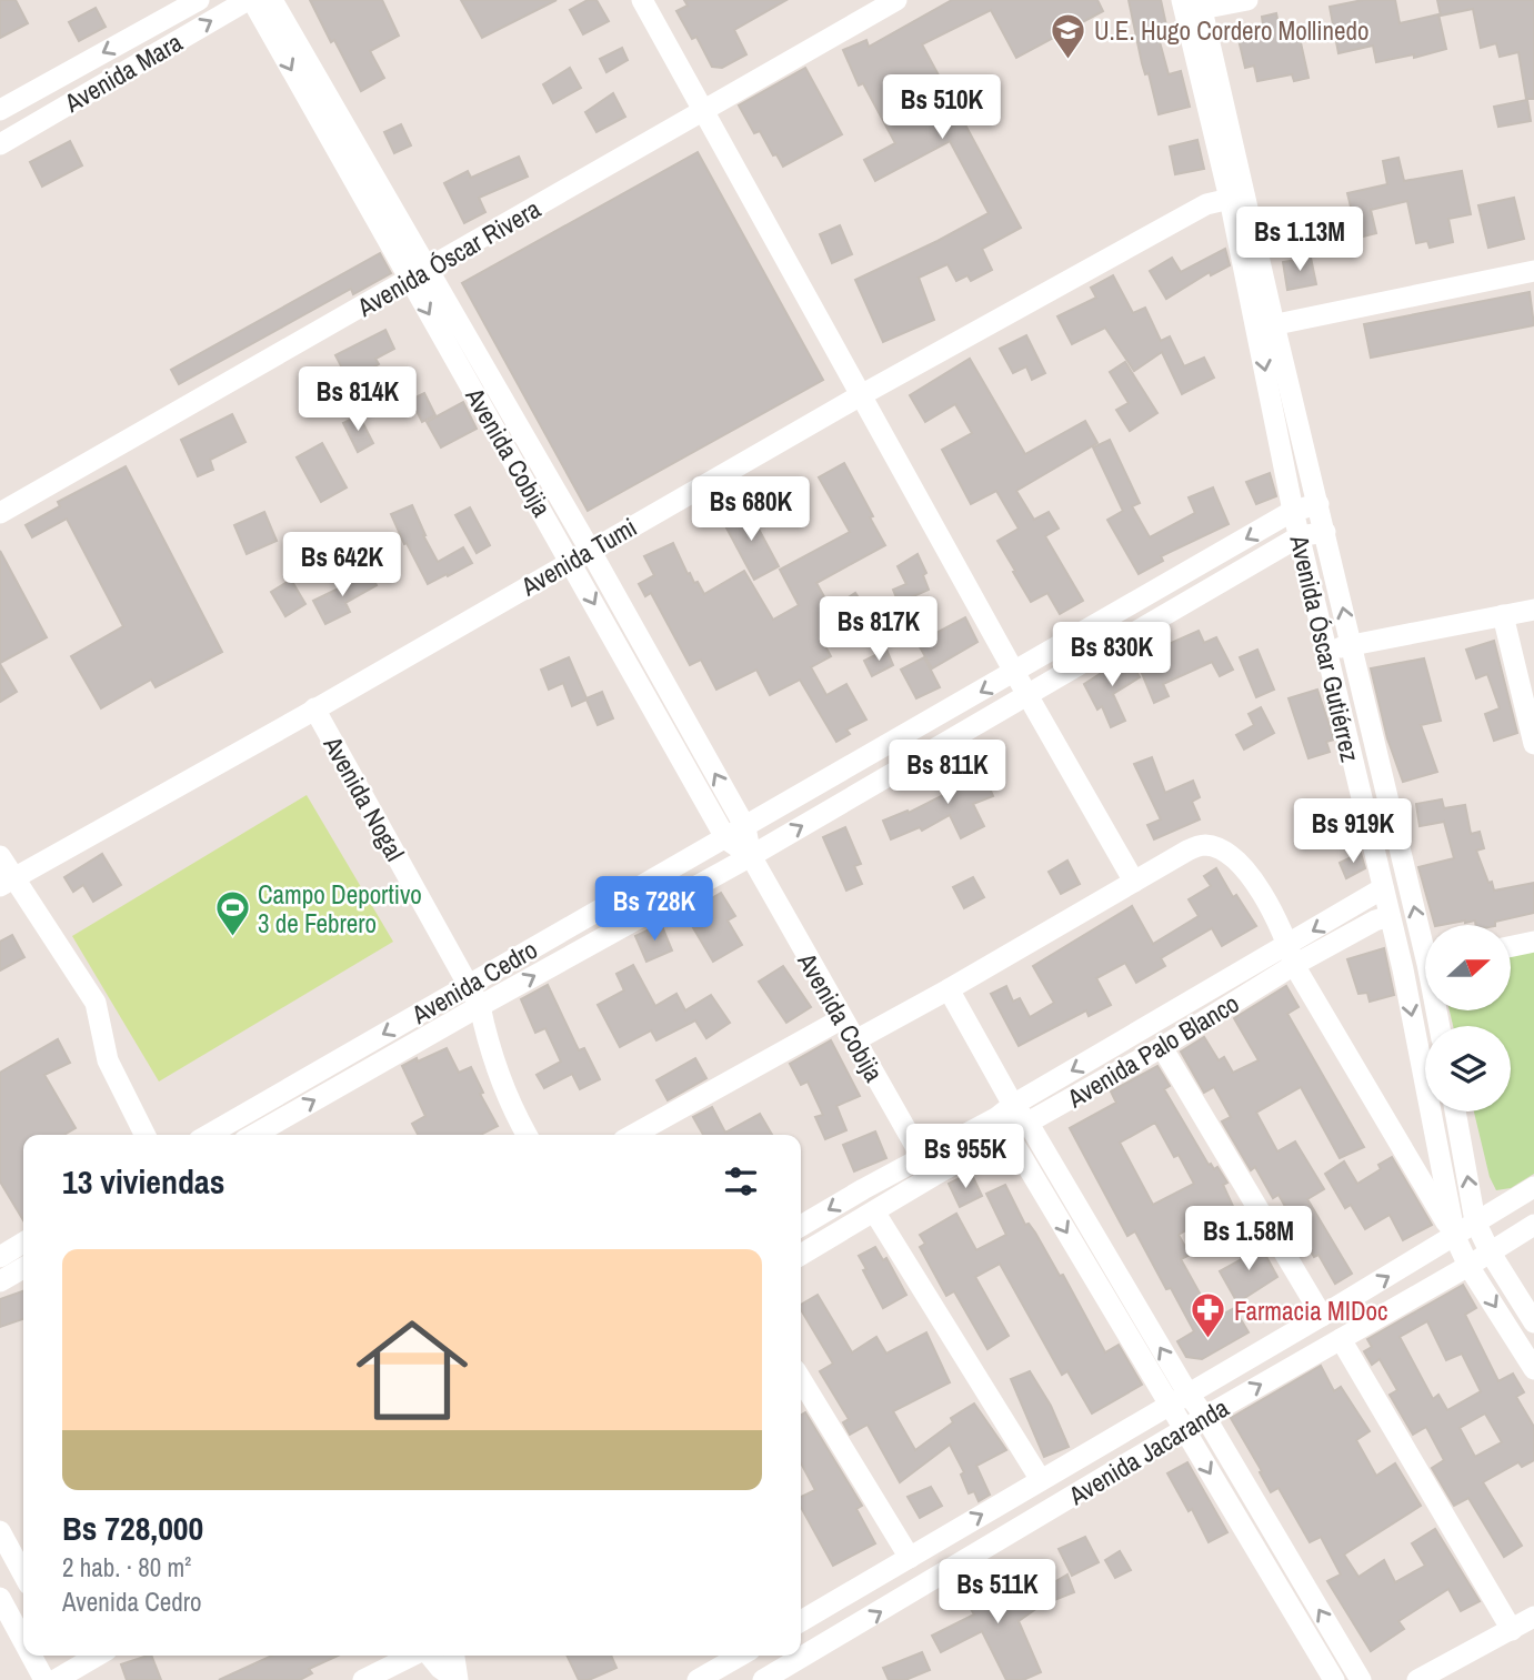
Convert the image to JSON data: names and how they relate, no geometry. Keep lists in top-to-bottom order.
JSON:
{
  "streets": {
    "street": [
      "Avenida Mara",
      "Avenida Óscar Rivera",
      "Avenida Cobija",
      "Avenida Tumi",
      "Avenida Óscar Gutiérrez",
      "Avenida Nogal",
      "Avenida Cedro",
      "Avenida Palo Blanco",
      "Avenida Jacaranda"
    ]
  },
  "crossings": [
    ["Avenida Mara", "Avenida Cobija"],
    ["Avenida Óscar Rivera", "Avenida Cobija"],
    ["Avenida Cobija", "Avenida Tumi"],
    ["Avenida Cobija", "Avenida Cedro"],
    ["Avenida Cobija", "Avenida Palo Blanco"],
    ["Avenida Tumi", "Avenida Óscar Gutiérrez"],
    ["Avenida Tumi", "Avenida Nogal"],
    ["Avenida Óscar Gutiérrez", "Avenida Cedro"],
    ["Avenida Óscar Gutiérrez", "Avenida Palo Blanco"],
    ["Avenida Óscar Gutiérrez", "Avenida Jacaranda"],
    ["Avenida Nogal", "Avenida Cedro"]
  ],
  "places": {
    "school or university": ["U.E. Hugo Cordero Mollinedo"],
    "sports": ["Campo Deportivo 3 de Febrero"],
    "pharmacy": ["Farmacia MIDoc"]
  },
  "north": "right",
  "page": {
    "price": [
      "Bs 510K",
      "Bs 1.13M",
      "Bs 814K",
      "Bs 680K",
      "Bs 642K",
      "Bs 817K",
      "Bs 830K",
      "Bs 811K",
      "Bs 919K",
      "Bs 728K",
      "Bs 955K",
      "Bs 1.58M",
      "Bs 511K"
    ],
    "heading": "13 viviendas",
    "list": [
      {
        "name": "Bs 728,000",
        "note": "2 hab. · 80 m² · Avenida Cedro"
      }
    ]
  }
}
